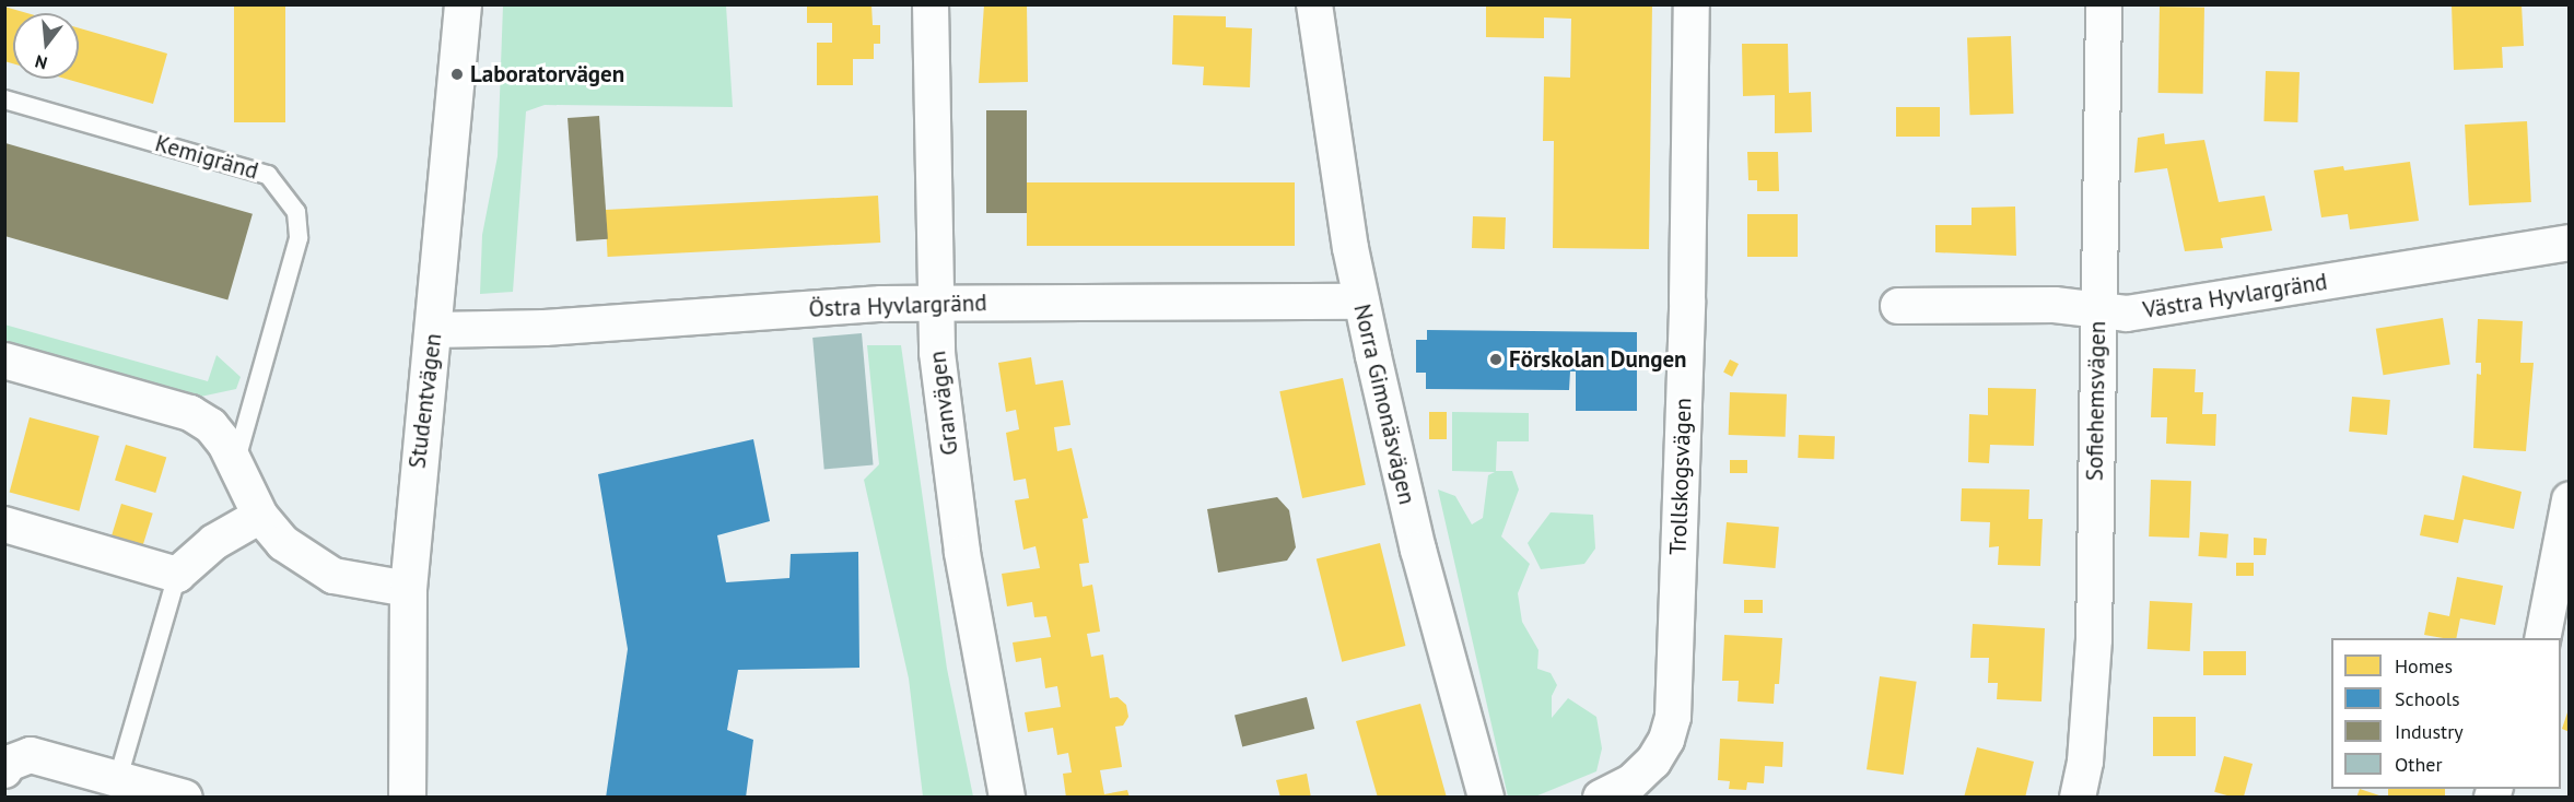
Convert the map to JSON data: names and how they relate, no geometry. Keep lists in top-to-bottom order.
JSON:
{
  "streets": {
    "street": [
      "Västra Hyvlargränd",
      "Östra Hyvlargränd",
      "Studentvägen",
      "Sofiehemsvägen",
      "Granvägen",
      "Norra Gimonäsvägen",
      "Trollskogsvägen"
    ],
    "lane": ["Kemigränd"]
  },
  "crossings": [
    ["Västra Hyvlargränd", "Sofiehemsvägen"],
    ["Östra Hyvlargränd", "Studentvägen"],
    ["Östra Hyvlargränd", "Granvägen"],
    ["Östra Hyvlargränd", "Norra Gimonäsvägen"]
  ],
  "places": ["Laboratorvägen", "Förskolan Dungen"],
  "legend": [
    "Homes",
    "Schools",
    "Industry",
    "Other"
  ],
  "north": "bottom"
}
